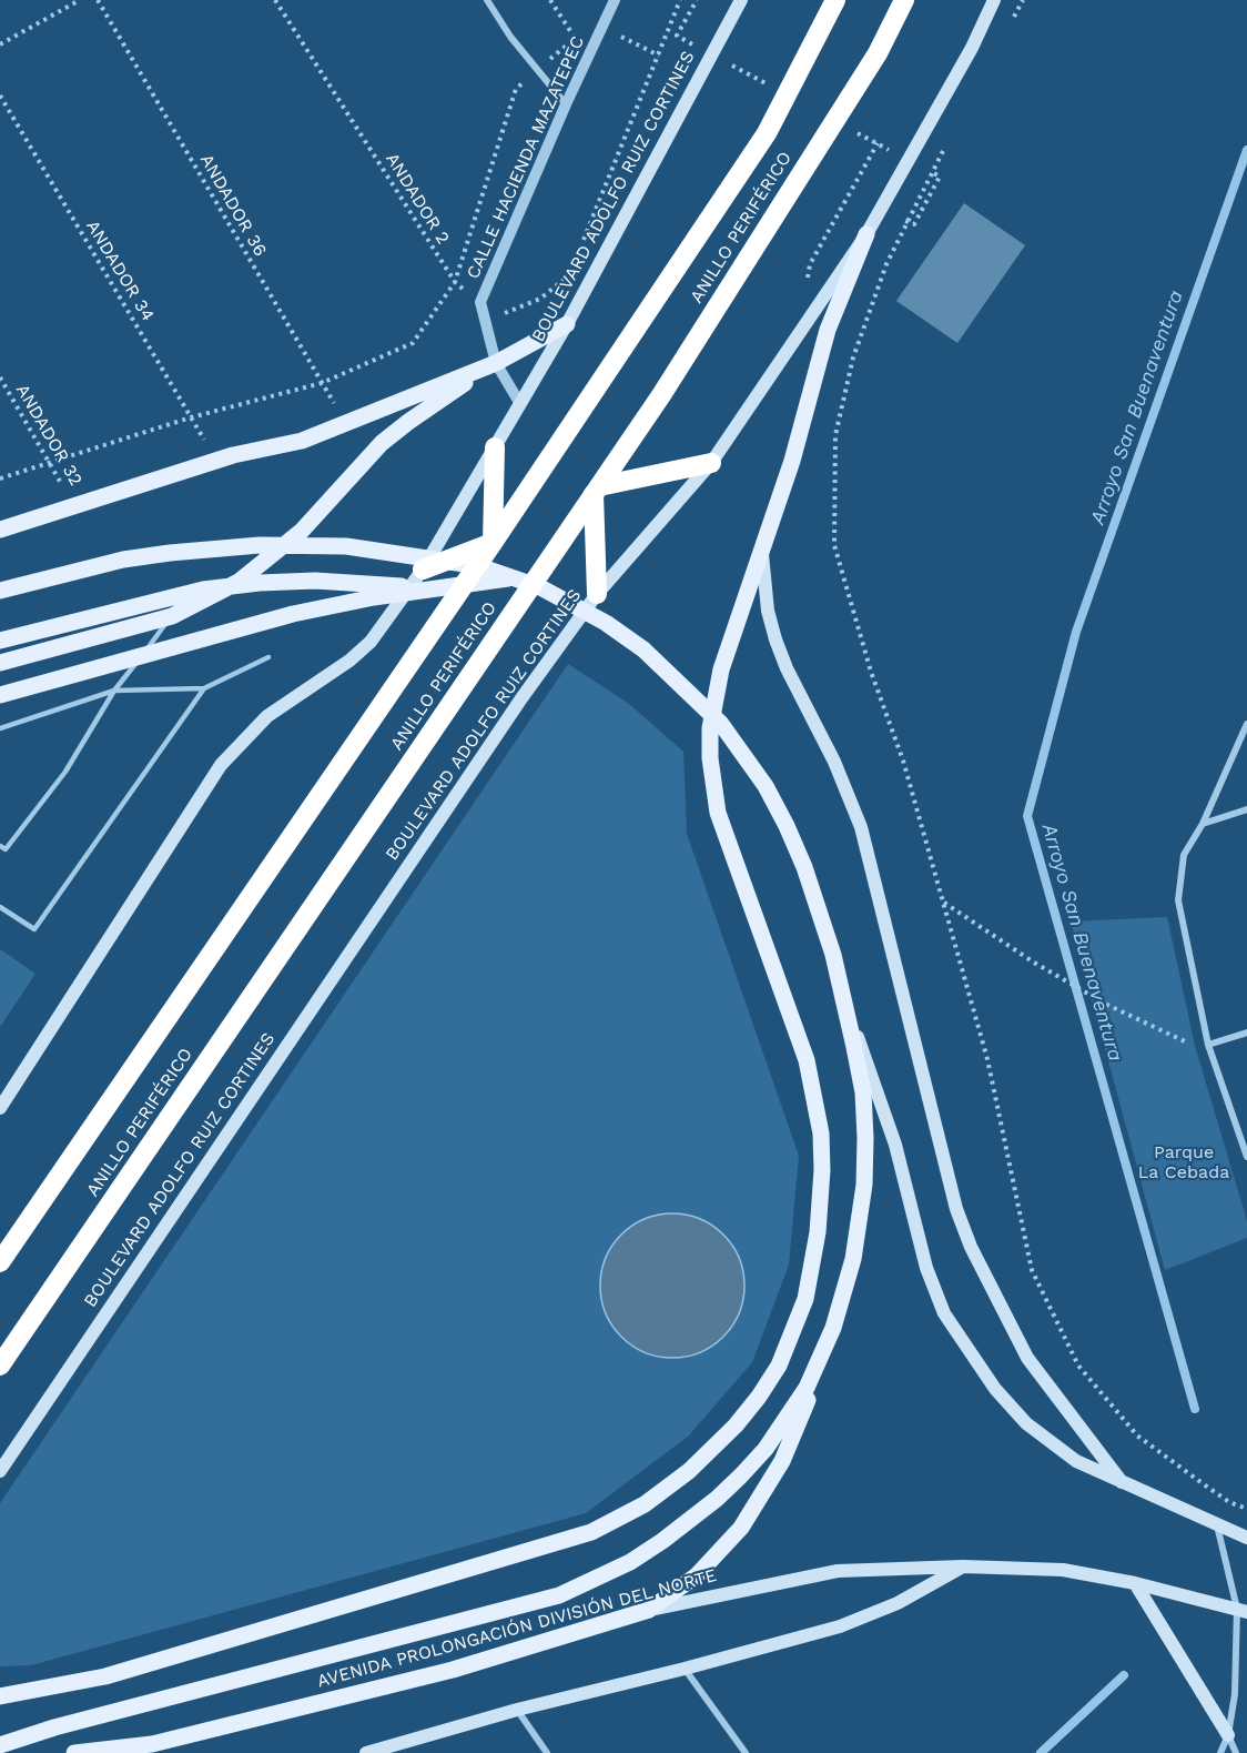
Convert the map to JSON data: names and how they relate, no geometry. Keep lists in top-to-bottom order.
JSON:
{
  "streets": {
    "highway": ["ANILLO PERIFÉRICO"],
    "main road": ["BOULEVARD ADOLFO RUIZ CORTINES", "AVENIDA PROLONGACIÓN DIVISIÓN DEL NORTE"],
    "street": ["CALLE HACIENDA MAZATEPEC"],
    "path": [
      "ANDADOR 2",
      "ANDADOR 36",
      "ANDADOR 34",
      "ANDADOR 32"
    ]
  },
  "crossings": [
    ["CALLE HACIENDA MAZATEPEC", "BOULEVARD ADOLFO RUIZ CORTINES"],
    ["CALLE HACIENDA MAZATEPEC", "ANDADOR 2"]
  ],
  "water": ["Arroyo San Buenaventura"],
  "parks": ["Parque La Cebada"]
}
